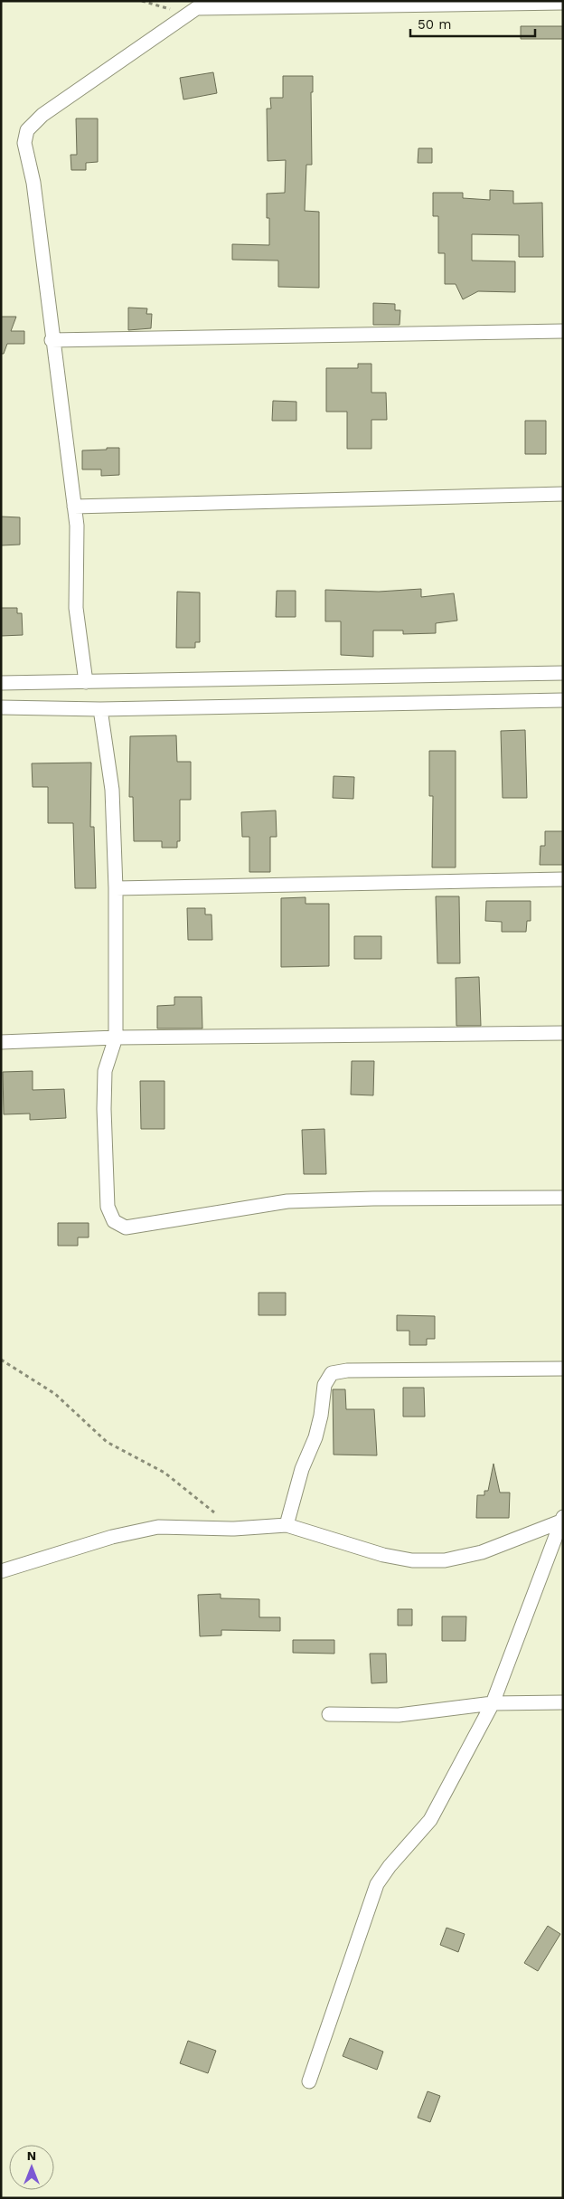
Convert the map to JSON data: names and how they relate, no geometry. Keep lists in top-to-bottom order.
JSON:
{
  "scale_bar": "50 m",
  "north": "top"
}
